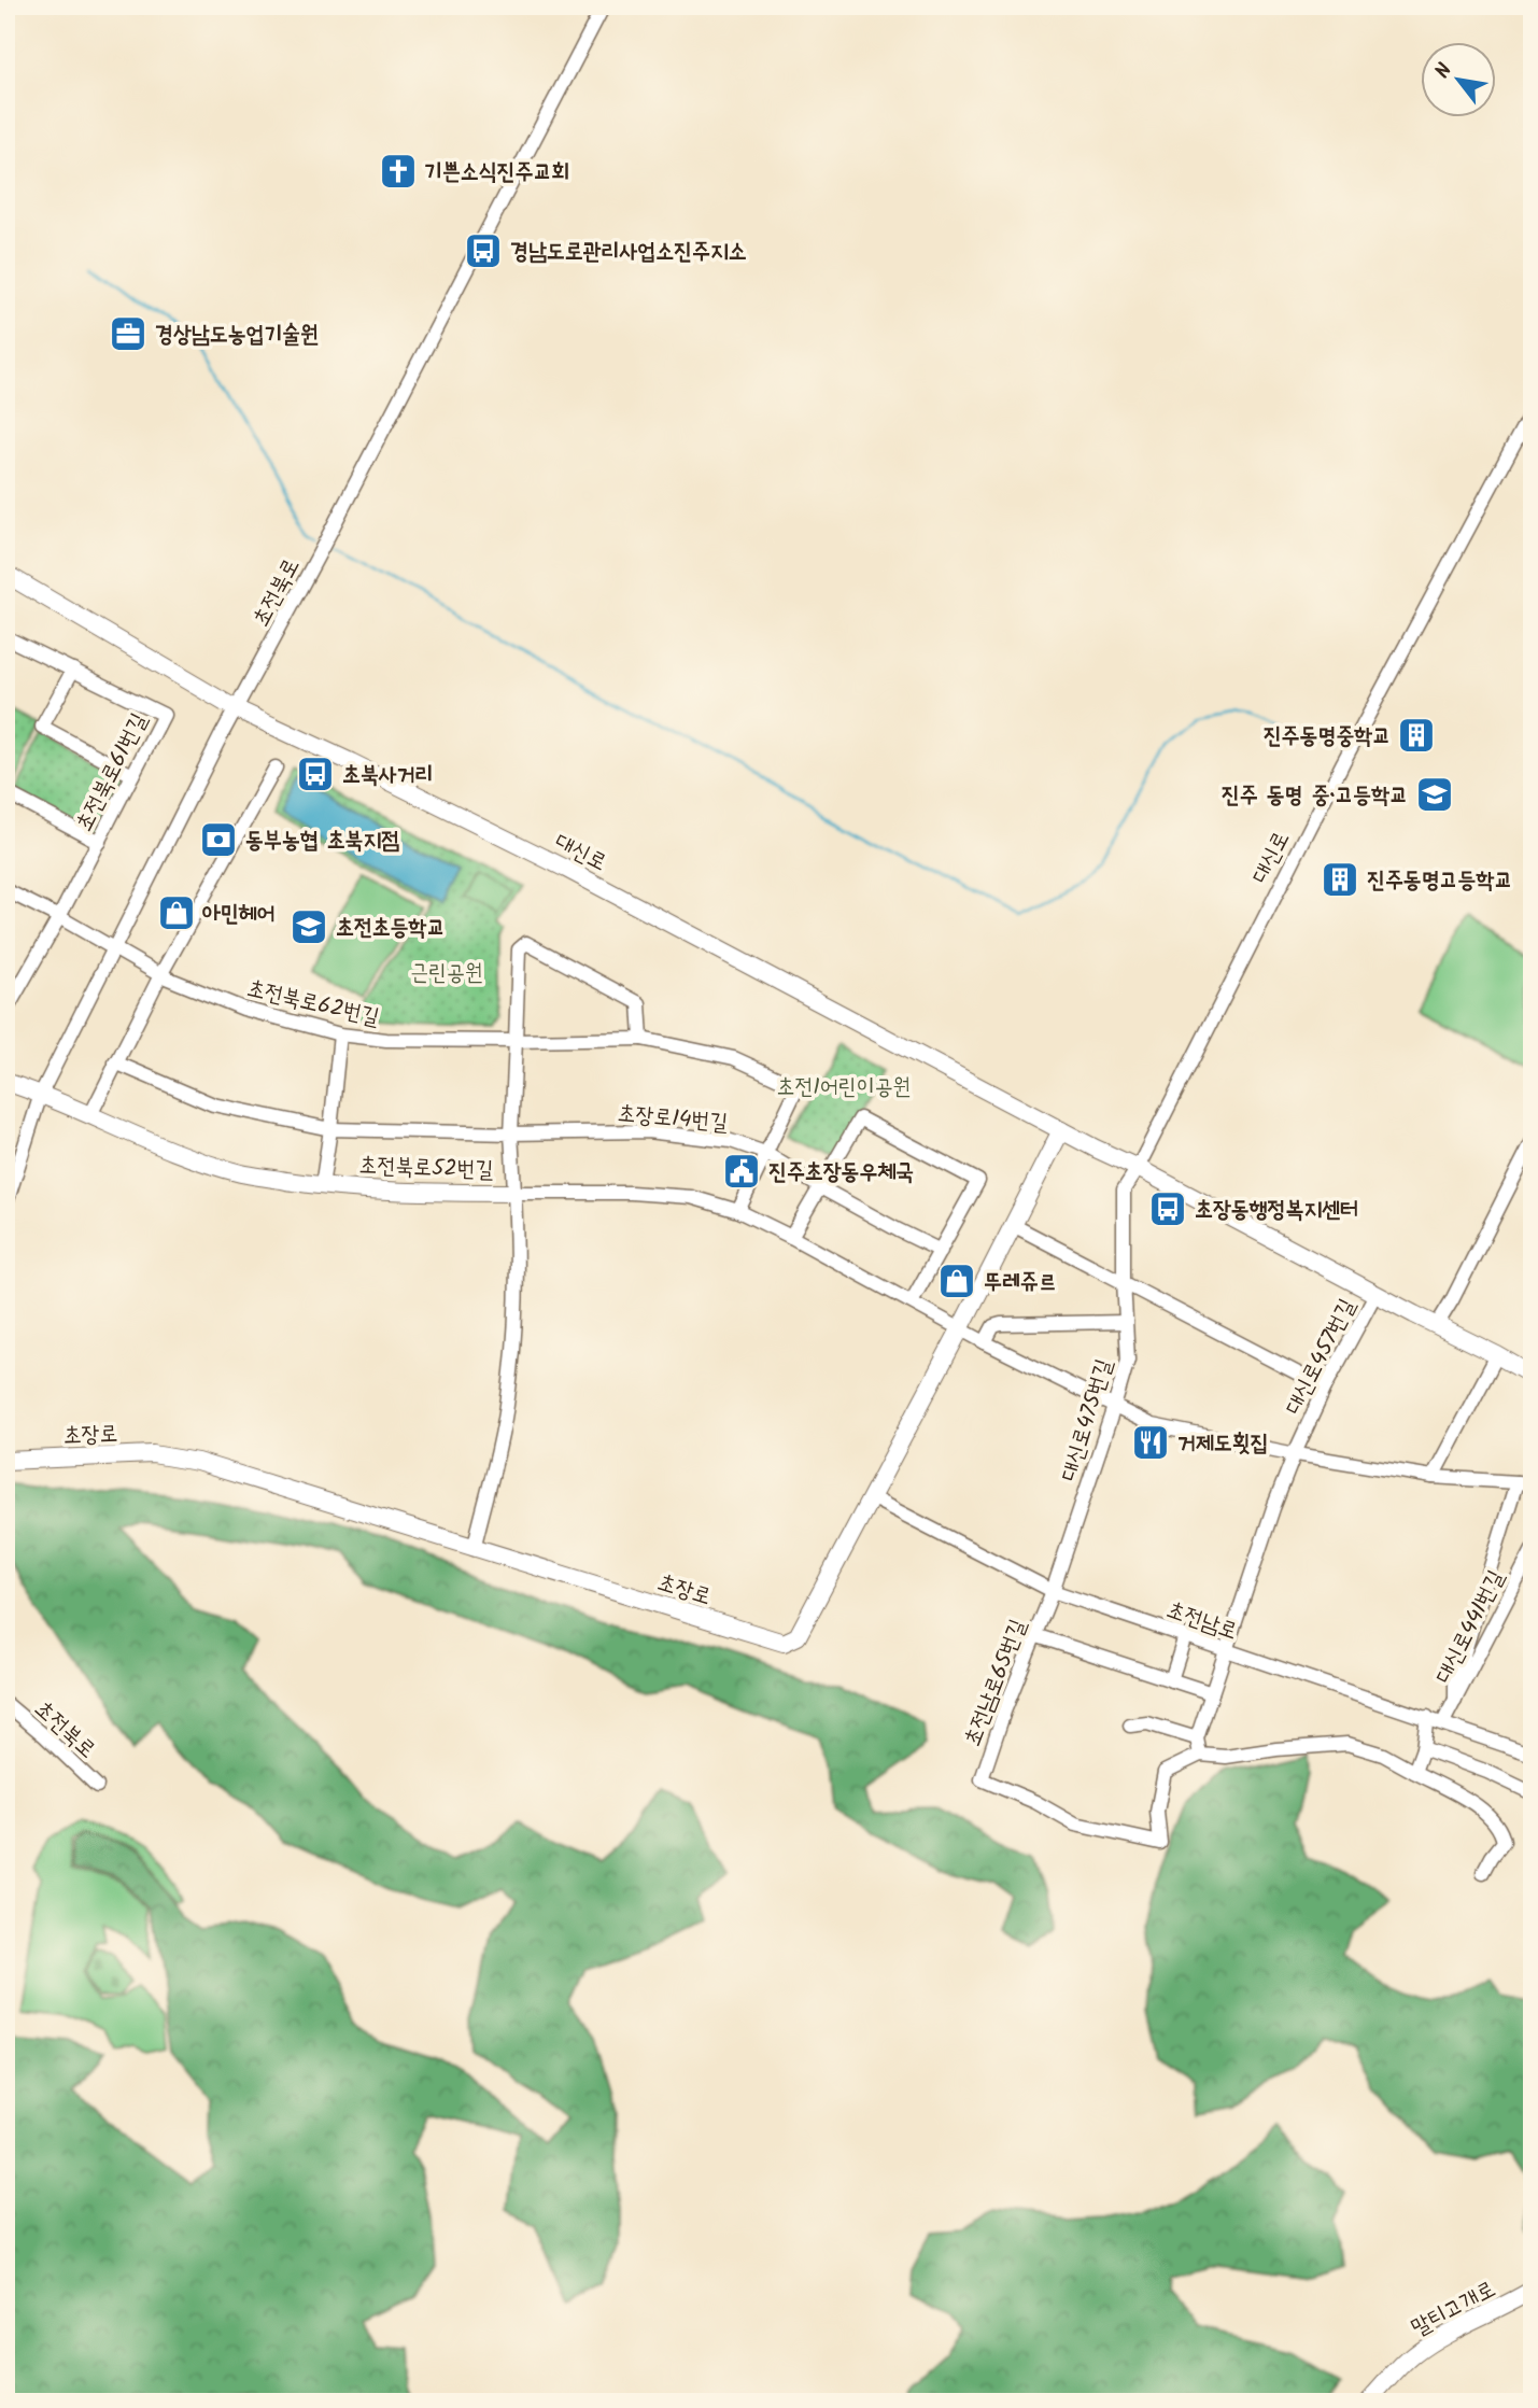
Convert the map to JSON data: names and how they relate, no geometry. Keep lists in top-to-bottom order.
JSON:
{
  "streets": {
    "street": [
      "초전북로",
      "초전북로61번길",
      "대신로",
      "초전북로62번길",
      "초장로14번길",
      "초전북로52번길",
      "대신로457번길",
      "대신로475번길",
      "초장로",
      "초전남로",
      "대신로441번길",
      "초전남로65번길",
      "말티고개로"
    ]
  },
  "crossings": [
    ["초전북로", "대신로"],
    ["초전북로", "초전북로62번길"],
    ["초전북로", "초전북로52번길"],
    ["대신로", "대신로457번길"],
    ["대신로", "대신로475번길"],
    ["대신로", "초장로"],
    ["초전북로62번길", "초장로14번길"],
    ["초장로14번길", "초전북로52번길"],
    ["대신로457번길", "초전남로"],
    ["대신로475번길", "초전남로"],
    ["대신로475번길", "초전남로65번길"],
    ["초장로", "초전남로"],
    ["초전남로", "대신로441번길"],
    ["초전남로", "초전남로65번길"]
  ],
  "parks": ["근린공원", "초전1어린이공원"],
  "places": {
    "church": ["기쁜소식진주교회"],
    "bus stop": ["경남도로관리사업소진주지소", "초북사거리", "초장동행정복지센터"],
    "office": ["경상남도농업기술원"],
    "building": ["진주동명중학교", "진주동명고등학교"],
    "school or university": ["진주 동명 중·고등학교", "초전초등학교"],
    "bank": ["동부농협 초북지점"],
    "shop": ["아민헤어", "뚜레쥬르"],
    "public building": ["진주초장동우체국"],
    "restaurant": ["거제도횟집"]
  },
  "north": "top left"
}
